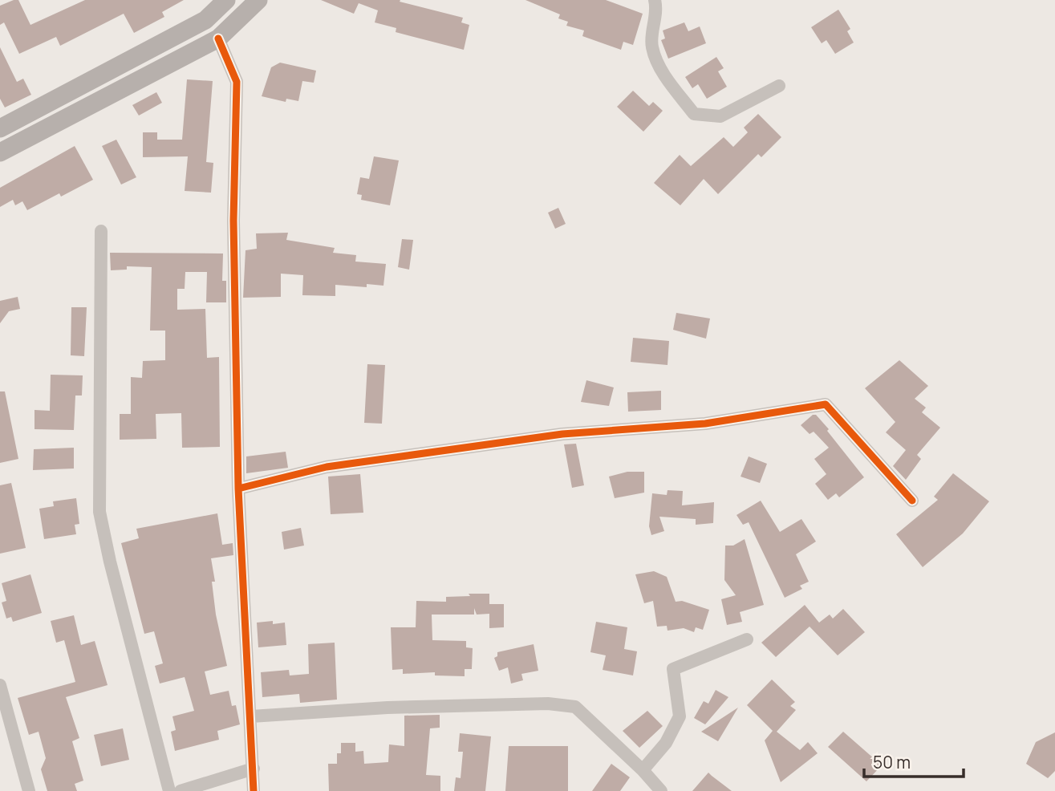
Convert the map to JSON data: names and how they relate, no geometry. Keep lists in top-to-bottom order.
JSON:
{
  "scale_bar": "50 m"
}
